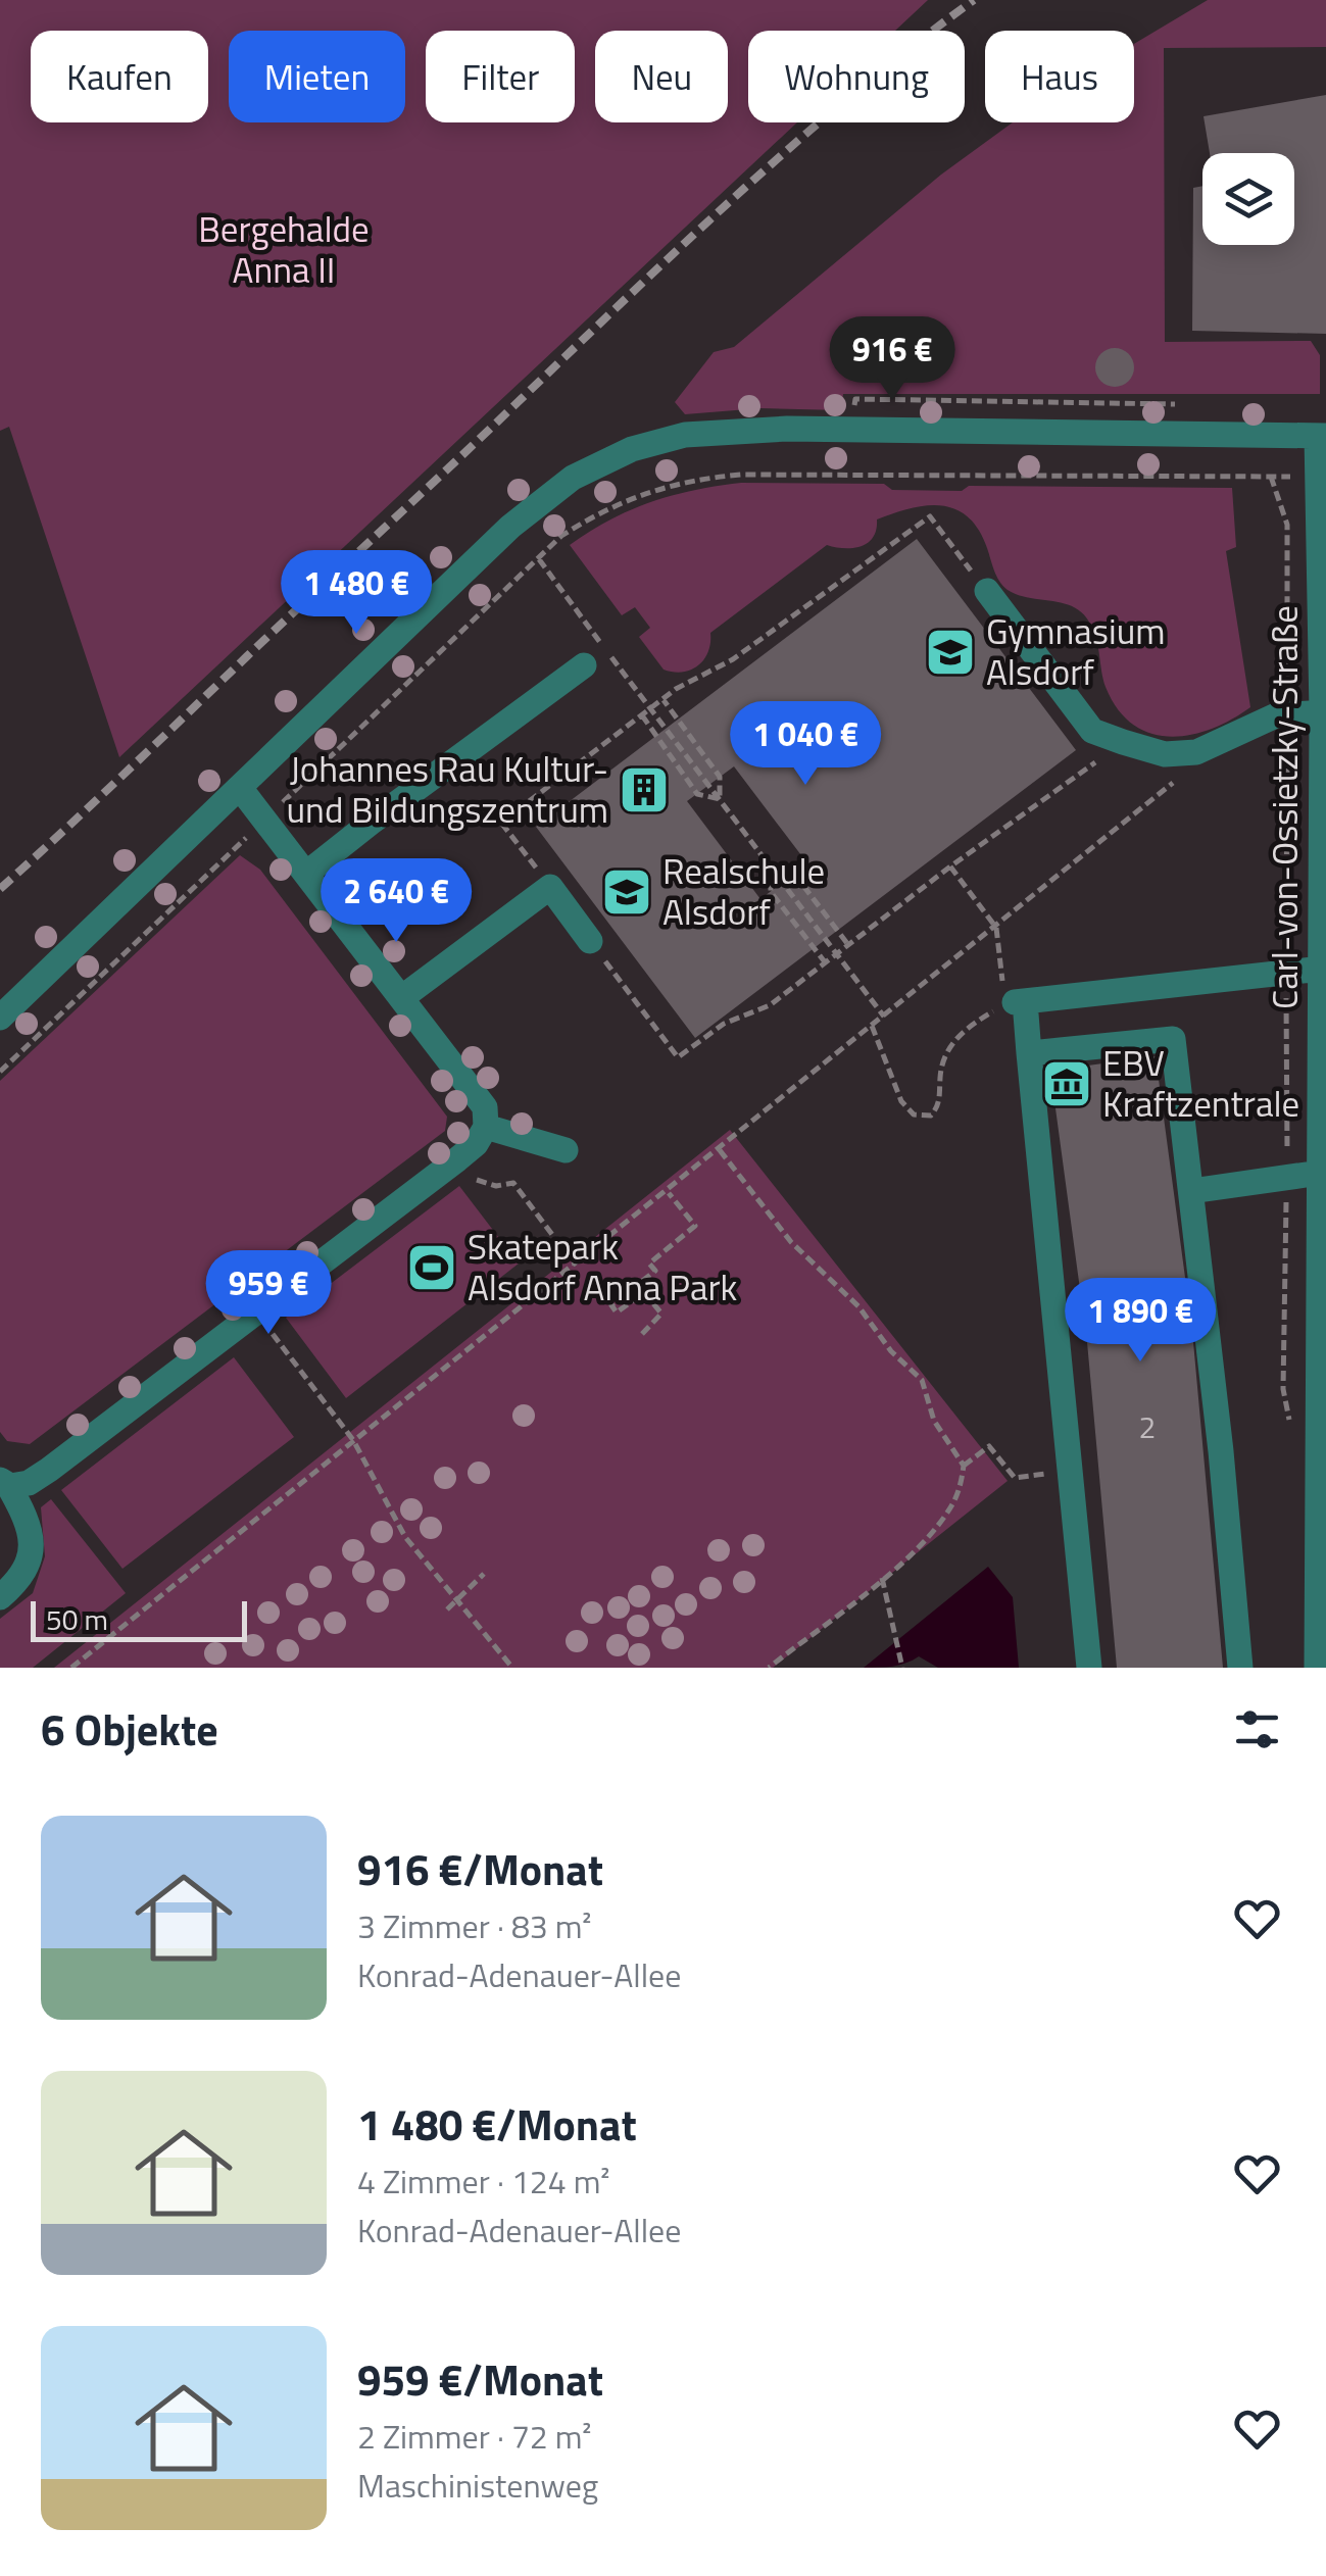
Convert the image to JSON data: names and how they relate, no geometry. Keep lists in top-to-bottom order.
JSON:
{
  "streets": {
    "street": ["Carl-von-Ossietzky-Straße"]
  },
  "parks": ["Bergehalde Anna II"],
  "places": {
    "school or university": ["Gymnasium Alsdorf", "Realschule Alsdorf"],
    "building": ["Johannes Rau Kultur- und Bildungszentrum"],
    "museum": ["EBV Kraftzentrale"],
    "sports": ["Skatepark Alsdorf Anna Park"]
  },
  "house_numbers": ["2"],
  "scale_bar": "50 m",
  "page": {
    "chip": [
      "Kaufen",
      "Mieten",
      "Filter",
      "Neu",
      "Wohnung",
      "Haus"
    ],
    "price": [
      "916 €",
      "1 480 €",
      "1 040 €",
      "2 640 €",
      "959 €",
      "1 890 €"
    ],
    "scale": "50 m",
    "heading": "6 Objekte",
    "list": [
      {
        "name": "916 €/Monat",
        "note": "3 Zimmer · 83 m² · Konrad-Adenauer-Allee"
      },
      {
        "name": "1 480 €/Monat",
        "note": "4 Zimmer · 124 m² · Konrad-Adenauer-Allee"
      },
      {
        "name": "959 €/Monat",
        "note": "2 Zimmer · 72 m² · Maschinistenweg"
      }
    ]
  }
}
